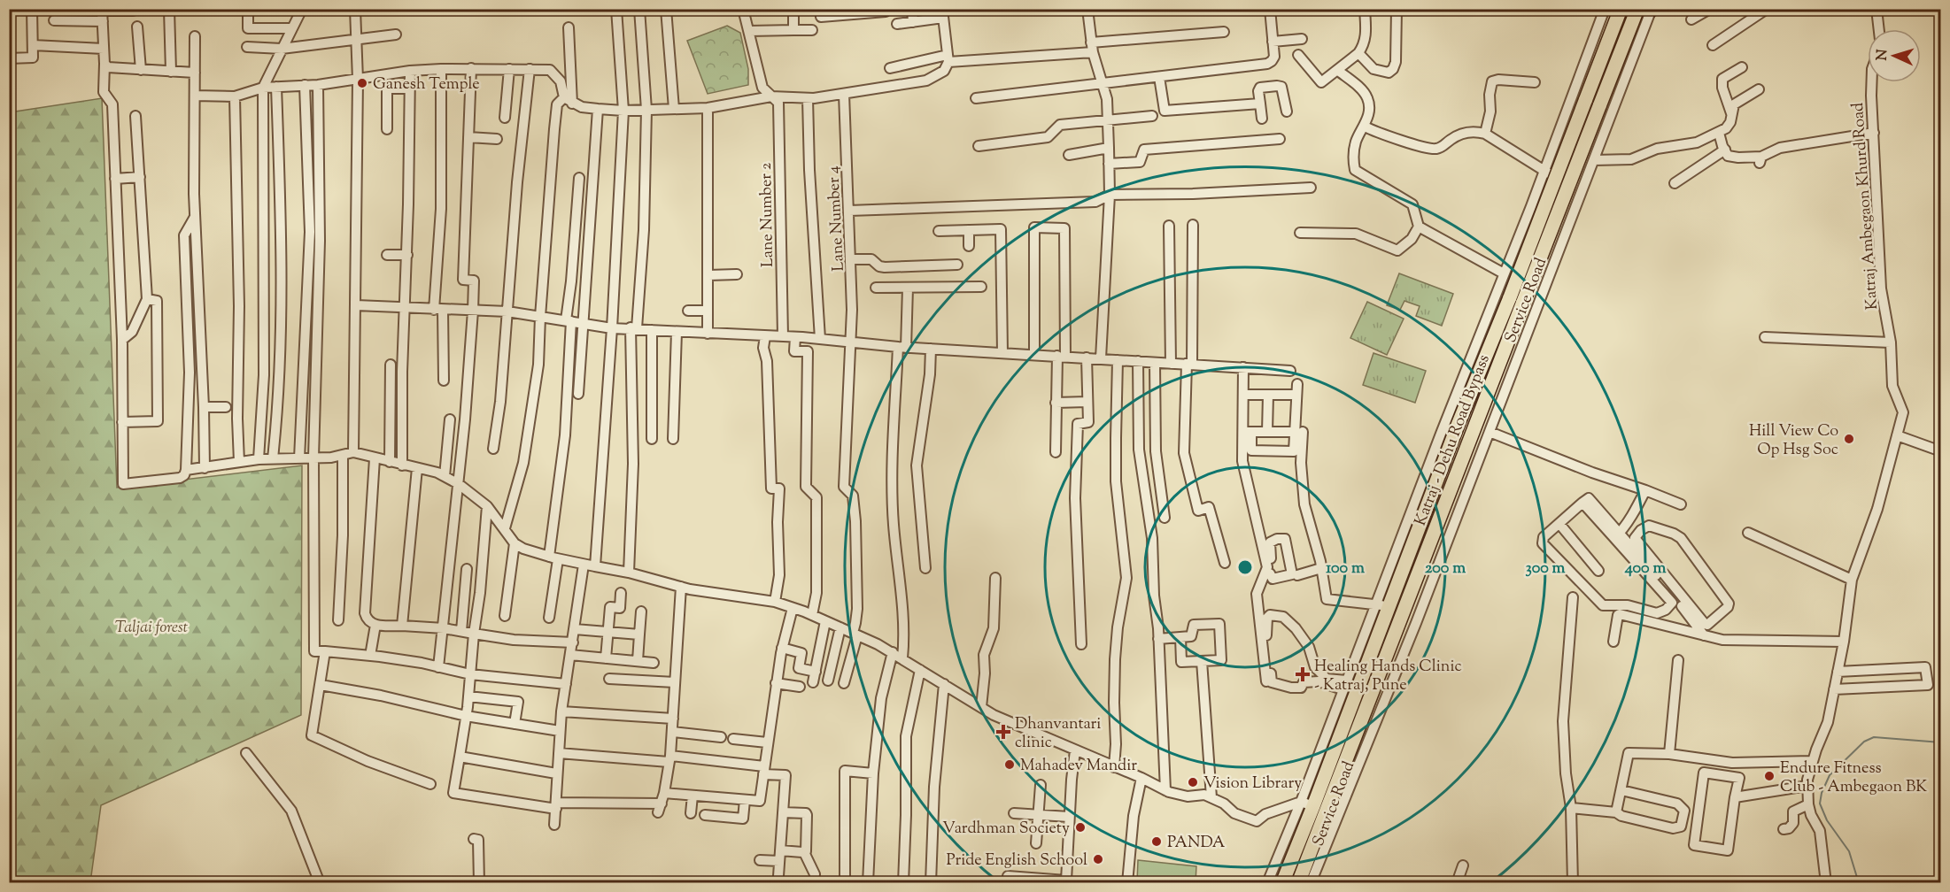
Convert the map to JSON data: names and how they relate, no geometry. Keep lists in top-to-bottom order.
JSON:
{
  "streets": {
    "highway": ["Katraj - Dehu Road Bypass"],
    "street": [
      "Katraj Ambegaon Khurd Road",
      "Lane Number 2",
      "Lane Number 4",
      "Service Road"
    ]
  },
  "parks": ["Taljai forest"],
  "places": {
    "other": [
      "Ganesh Temple",
      "Hill View Co Op Hsg Soc",
      "Mahadev Mandir",
      "Endure Fitness Club - Ambegaon BK",
      "Vision Library",
      "Vardhman Society",
      "PANDA",
      "Pride English School"
    ],
    "health": ["Healing Hands Clinic - Katraj, Pune", "Dhanvantari clinic"]
  },
  "north": "left",
  "rings": [
    "100 m",
    "200 m",
    "300 m",
    "400 m"
  ]
}
